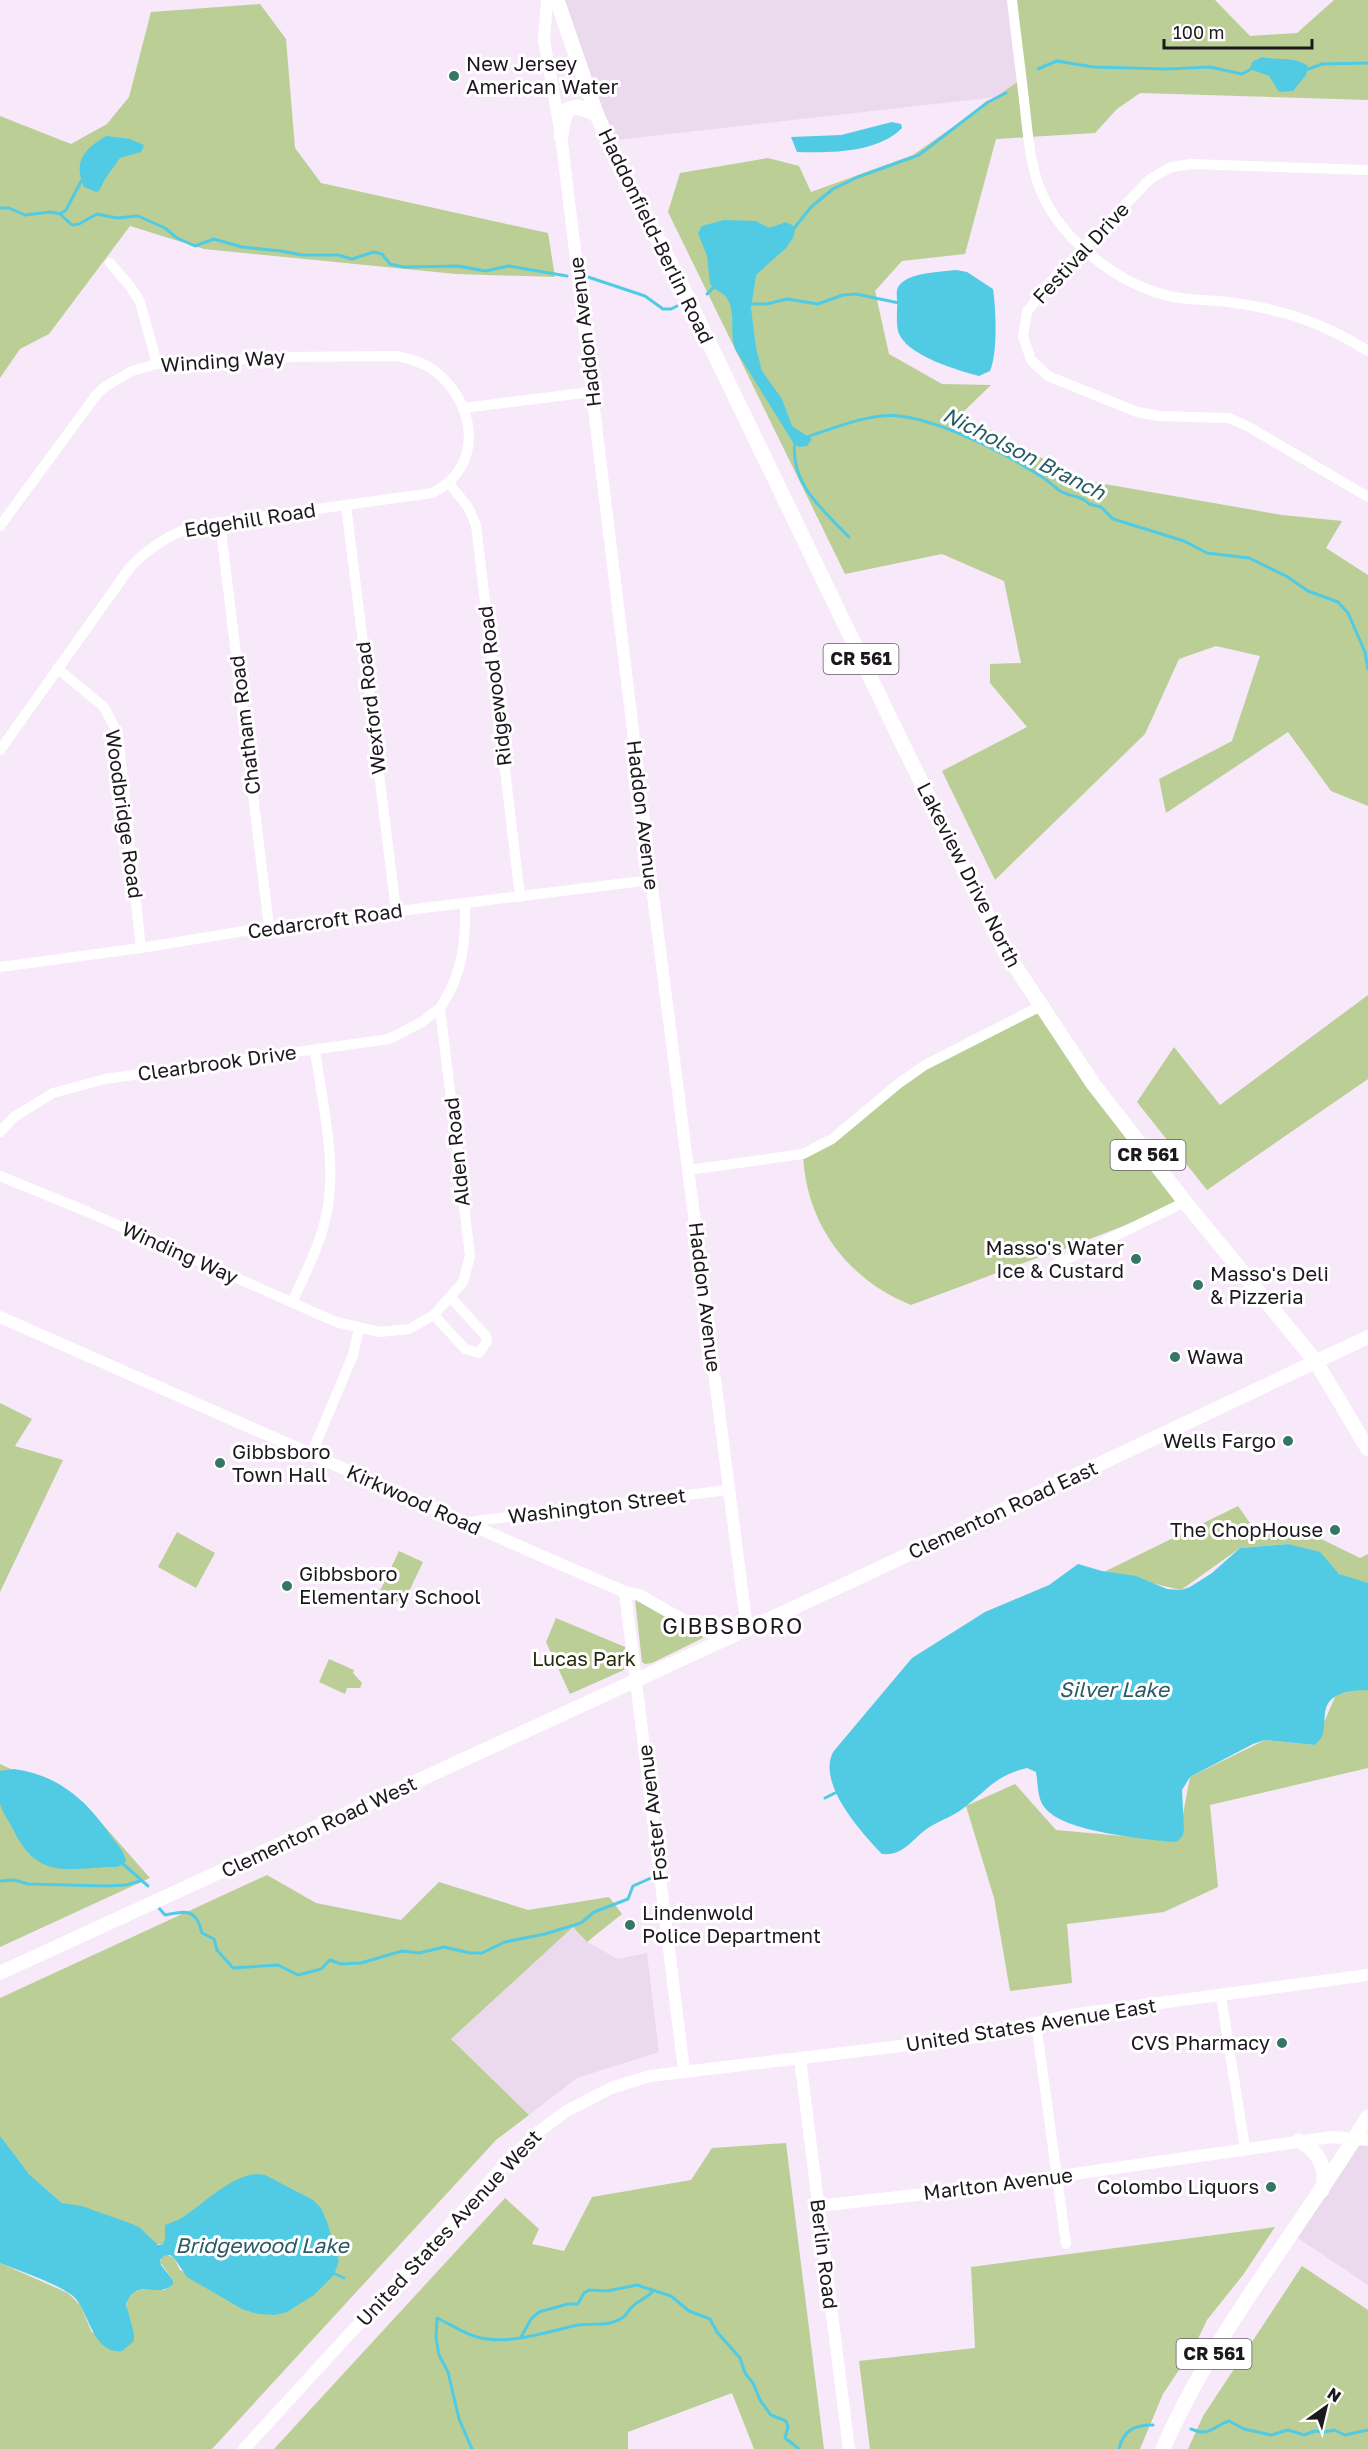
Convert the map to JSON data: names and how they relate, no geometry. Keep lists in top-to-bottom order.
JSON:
{
  "streets": {
    "main road": [
      "Haddonfield-Berlin Road",
      "CR 561",
      "Lakeview Drive North",
      "Clementon Road East",
      "Clementon Road West"
    ],
    "street": [
      "Festival Drive",
      "Haddon Avenue",
      "Winding Way",
      "Edgehill Road",
      "Ridgewood Road",
      "Wexford Road",
      "Chatham Road",
      "Woodbridge Road",
      "Cedarcroft Road",
      "Clearbrook Drive",
      "Alden Road",
      "Kirkwood Road",
      "Washington Street",
      "Foster Avenue",
      "United States Avenue East",
      "Marlton Avenue",
      "United States Avenue West",
      "Berlin Road"
    ]
  },
  "crossings": [
    ["Haddonfield-Berlin Road", "Lakeview Drive North"],
    ["Haddon Avenue", "Cedarcroft Road"],
    ["Haddon Avenue", "Washington Street"],
    ["Haddon Avenue", "Clementon Road East"],
    ["Winding Way", "Alden Road"],
    ["Edgehill Road", "Ridgewood Road"],
    ["Edgehill Road", "Wexford Road"],
    ["Edgehill Road", "Chatham Road"],
    ["Edgehill Road", "Woodbridge Road"],
    ["CR 561", "Lakeview Drive North"],
    ["CR 561", "Clementon Road East"],
    ["CR 561", "Marlton Avenue"],
    ["Ridgewood Road", "Cedarcroft Road"],
    ["Wexford Road", "Cedarcroft Road"],
    ["Chatham Road", "Cedarcroft Road"],
    ["Woodbridge Road", "Cedarcroft Road"],
    ["Lakeview Drive North", "Clementon Road East"],
    ["Clearbrook Drive", "Alden Road"],
    ["Kirkwood Road", "Washington Street"],
    ["Kirkwood Road", "Clementon Road East"],
    ["Kirkwood Road", "Foster Avenue"],
    ["Clementon Road East", "Foster Avenue"],
    ["Clementon Road East", "Clementon Road West"],
    ["Foster Avenue", "Clementon Road West"],
    ["Foster Avenue", "United States Avenue West"],
    ["United States Avenue East", "United States Avenue West"],
    ["United States Avenue East", "Berlin Road"],
    ["Marlton Avenue", "Berlin Road"],
    ["United States Avenue West", "Berlin Road"]
  ],
  "districts": ["GIBBSBORO"],
  "water": ["Nicholson Branch", "Silver Lake", "Bridgewood Lake"],
  "parks": ["Lucas Park"],
  "places": [
    "New Jersey American Water",
    "Masso's Water Ice & Custard",
    "Masso's Deli & Pizzeria",
    "Wawa",
    "Wells Fargo",
    "Gibbsboro Town Hall",
    "The ChopHouse",
    "Gibbsboro Elementary School",
    "Lindenwold Police Department",
    "CVS Pharmacy",
    "Colombo Liquors"
  ],
  "scale_bar": "100 m",
  "north": "top right"
}
